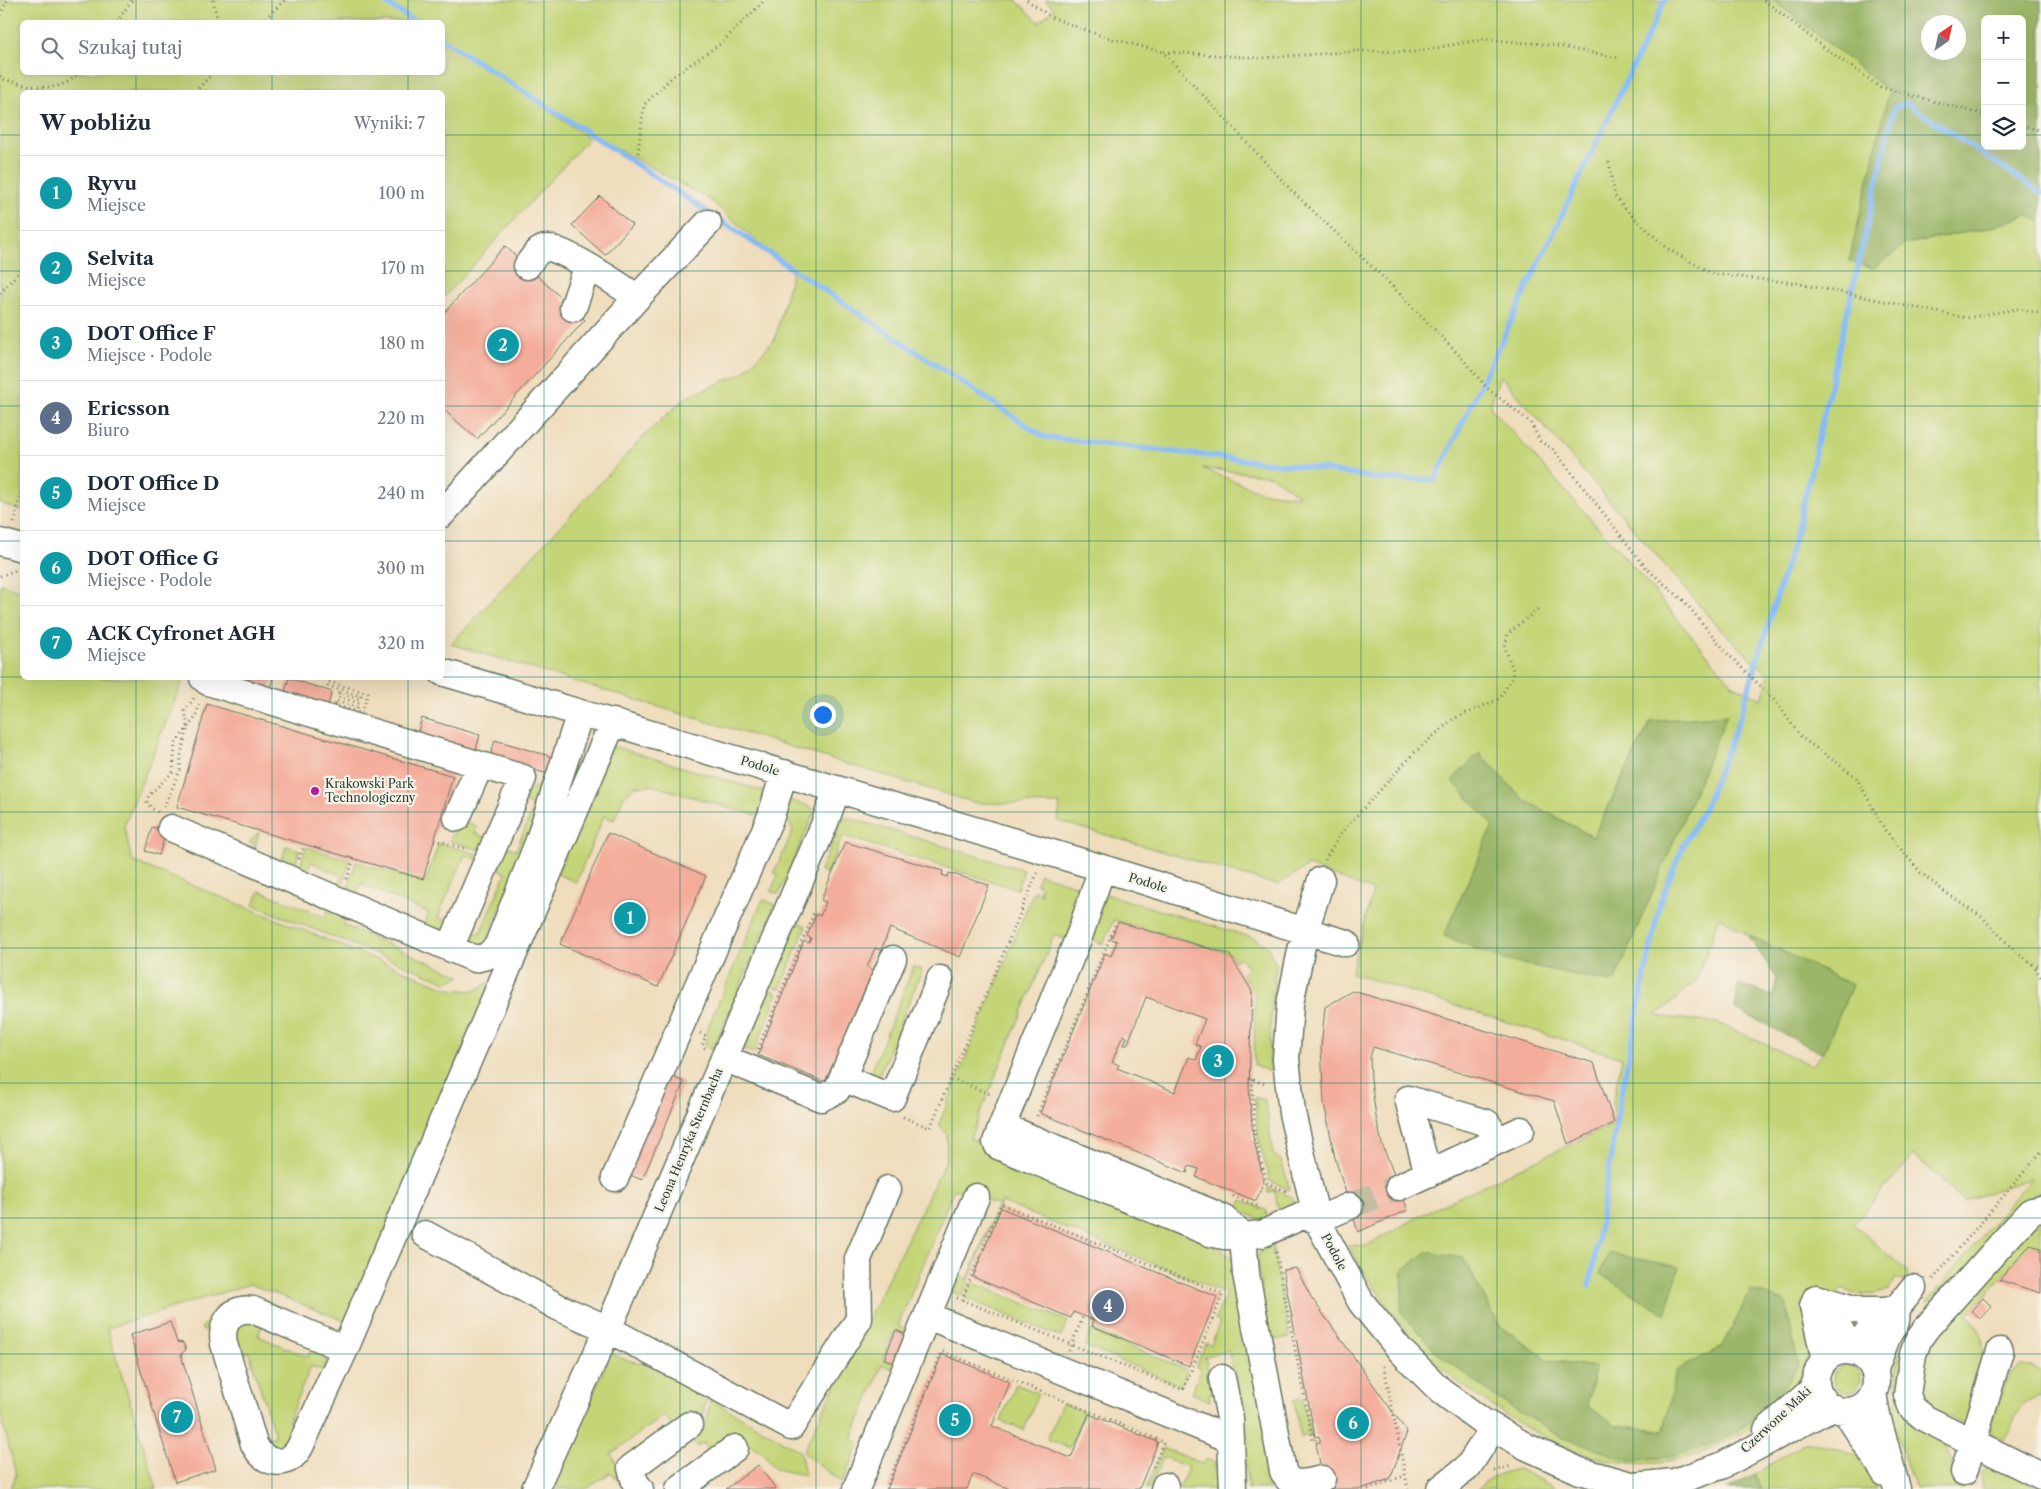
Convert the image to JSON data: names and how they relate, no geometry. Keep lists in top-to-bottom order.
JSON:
{
  "streets": {
    "street": ["Podole", "Leona Henryka Sternbacha", "Czerwone Maki"]
  },
  "crossings": [
    ["Podole", "Leona Henryka Sternbacha"],
    ["Podole", "Czerwone Maki"]
  ],
  "places": ["Krakowski Park Technologiczny"],
  "north": "top right",
  "page": {
    "map_buttons": ["+", "−"],
    "search": "Szukaj tutaj",
    "heading": ["W pobliżu", "Wyniki: 7"],
    "list": [
      {
        "mark": "1",
        "name": "Ryvu",
        "note": "Miejsce",
        "value": "100 m"
      },
      {
        "mark": "2",
        "name": "Selvita",
        "note": "Miejsce",
        "value": "170 m"
      },
      {
        "mark": "3",
        "name": "DOT Office F",
        "note": "Miejsce · Podole",
        "value": "180 m"
      },
      {
        "mark": "4",
        "name": "Ericsson",
        "note": "Biuro",
        "value": "220 m"
      },
      {
        "mark": "5",
        "name": "DOT Office D",
        "note": "Miejsce",
        "value": "240 m"
      },
      {
        "mark": "6",
        "name": "DOT Office G",
        "note": "Miejsce · Podole",
        "value": "300 m"
      },
      {
        "mark": "7",
        "name": "ACK Cyfronet AGH",
        "note": "Miejsce",
        "value": "320 m"
      }
    ],
    "pins": [
      "2",
      "1",
      "3",
      "4",
      "7",
      "5",
      "6"
    ]
  }
}
